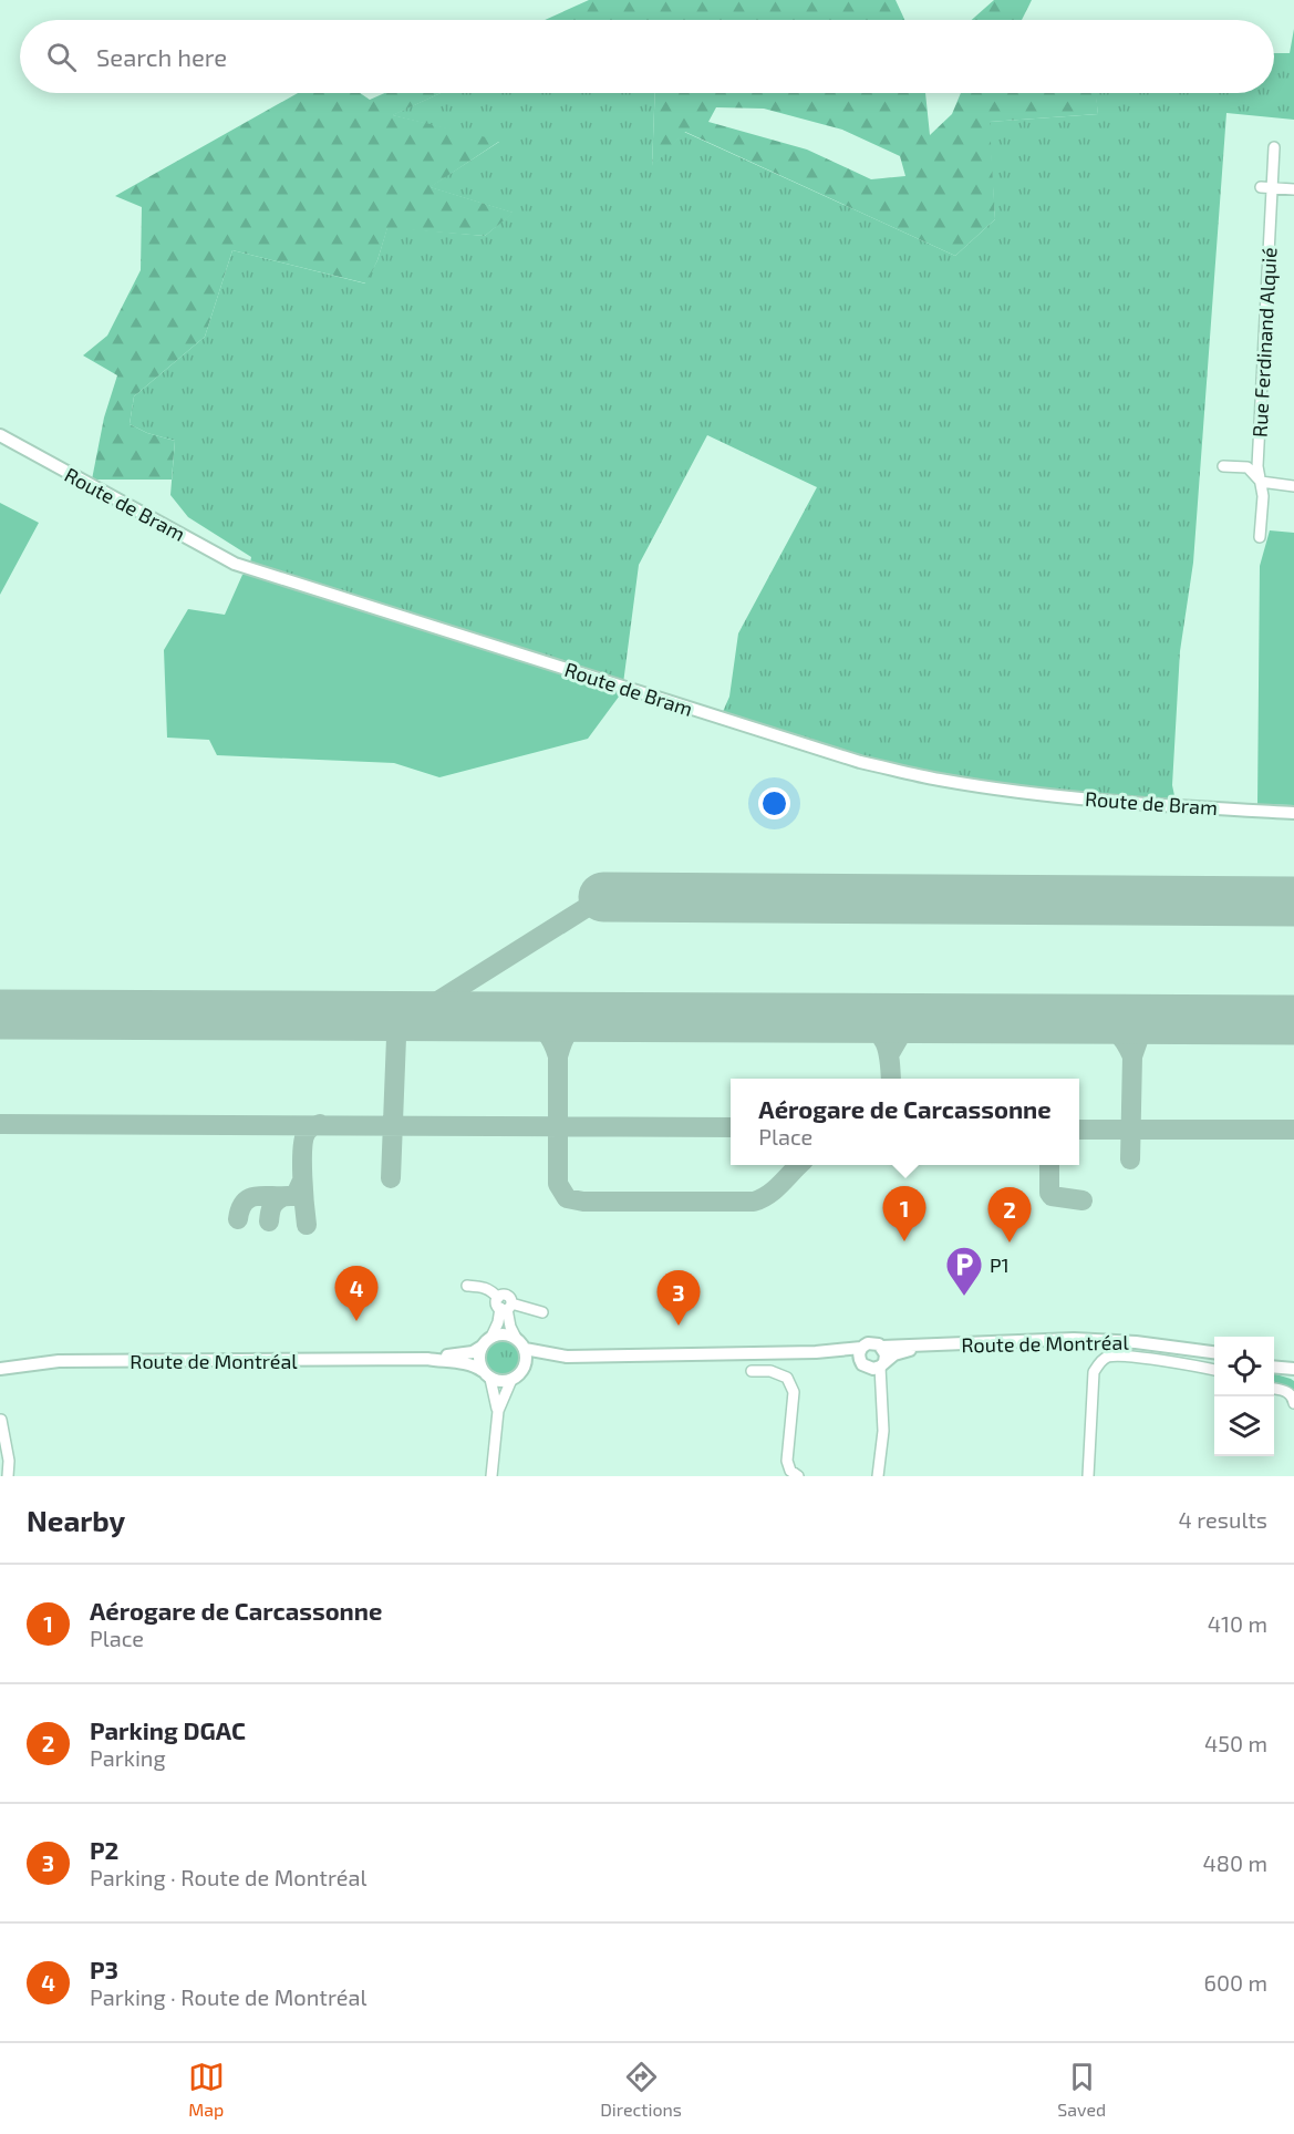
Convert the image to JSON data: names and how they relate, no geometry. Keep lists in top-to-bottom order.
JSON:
{
  "streets": {
    "main road": ["Route de Bram", "Route de Montréal"],
    "street": ["Rue Ferdinand Alquié"]
  },
  "places": {
    "parking": ["P1"]
  },
  "page": {
    "search": "Search here",
    "popup": ["Aérogare de Carcassonne", "Place"],
    "pins": [
      "1",
      "2",
      "4",
      "3"
    ],
    "heading": ["Nearby", "4 results"],
    "list": [
      {
        "mark": "1",
        "name": "Aérogare de Carcassonne",
        "note": "Place",
        "value": "410 m"
      },
      {
        "mark": "2",
        "name": "Parking DGAC",
        "note": "Parking",
        "value": "450 m"
      },
      {
        "mark": "3",
        "name": "P2",
        "note": "Parking · Route de Montréal",
        "value": "480 m"
      },
      {
        "mark": "4",
        "name": "P3",
        "note": "Parking · Route de Montréal",
        "value": "600 m"
      }
    ],
    "nav": ["Map", "Directions", "Saved"]
  }
}
